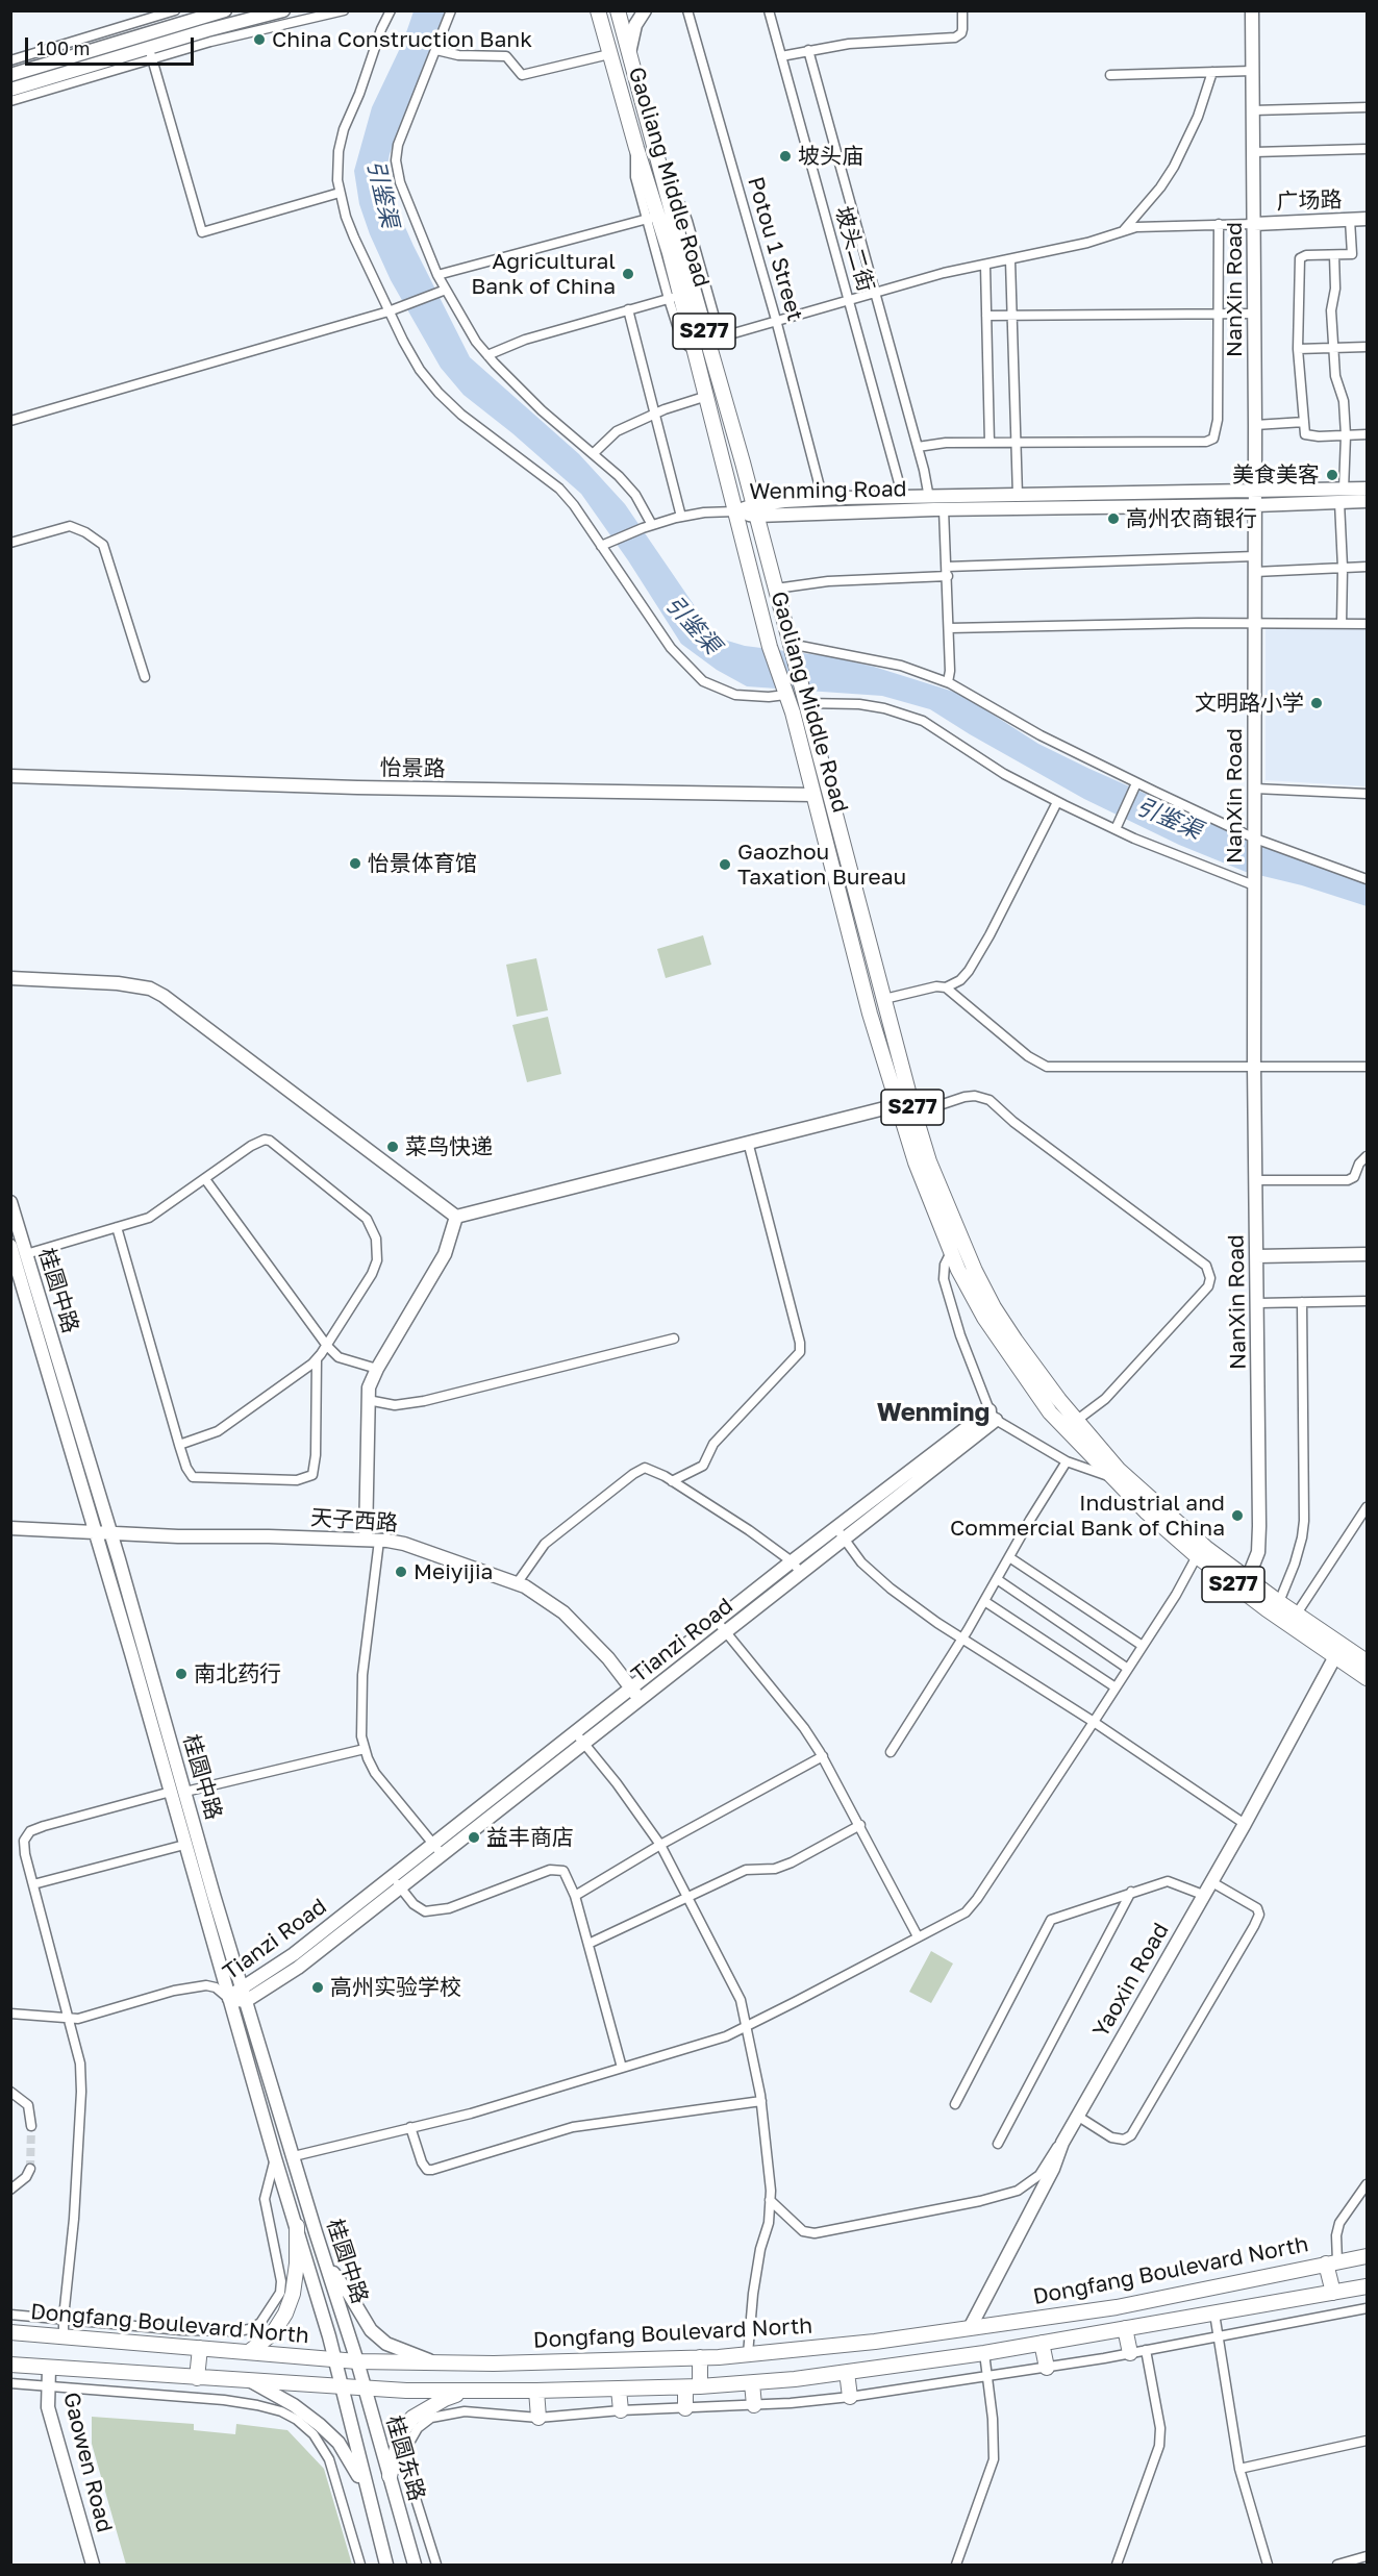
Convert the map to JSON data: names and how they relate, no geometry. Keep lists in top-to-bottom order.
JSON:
{
  "streets": {
    "main road": ["Gaoliang Middle Road", "S277", "Dongfang Boulevard North"],
    "street": [
      "广场路",
      "Potou 1 Street",
      "坡头二街",
      "NanXin Road",
      "Wenming Road",
      "怡景路",
      "桂圆中路",
      "天子西路",
      "Tianzi Road",
      "Yaoxin Road",
      "桂圆东路",
      "Gaowen Road"
    ]
  },
  "crossings": [
    ["Gaoliang Middle Road", "NanXin Road"],
    ["Gaoliang Middle Road", "Wenming Road"],
    ["Gaoliang Middle Road", "怡景路"],
    ["Gaoliang Middle Road", "Yaoxin Road"],
    ["广场路", "NanXin Road"],
    ["Potou 1 Street", "Wenming Road"],
    ["坡头二街", "Wenming Road"],
    ["NanXin Road", "Wenming Road"],
    ["桂圆中路", "天子西路"],
    ["桂圆中路", "Tianzi Road"],
    ["桂圆中路", "Dongfang Boulevard North"],
    ["桂圆中路", "桂圆东路"],
    ["天子西路", "Tianzi Road"],
    ["Yaoxin Road", "Dongfang Boulevard North"],
    ["Dongfang Boulevard North", "桂圆东路"]
  ],
  "districts": ["Wenming"],
  "water": ["引鉴渠"],
  "places": [
    "China Construction Bank",
    "坡头庙",
    "Agricultural Bank of China",
    "美食美客",
    "高州农商银行",
    "文明路小学",
    "怡景体育馆",
    "Gaozhou Taxation Bureau",
    "菜鸟快递",
    "Industrial and Commercial Bank of China",
    "Meiyijia",
    "南北药行",
    "益丰商店",
    "高州实验学校"
  ],
  "scale_bar": "100 m"
}
